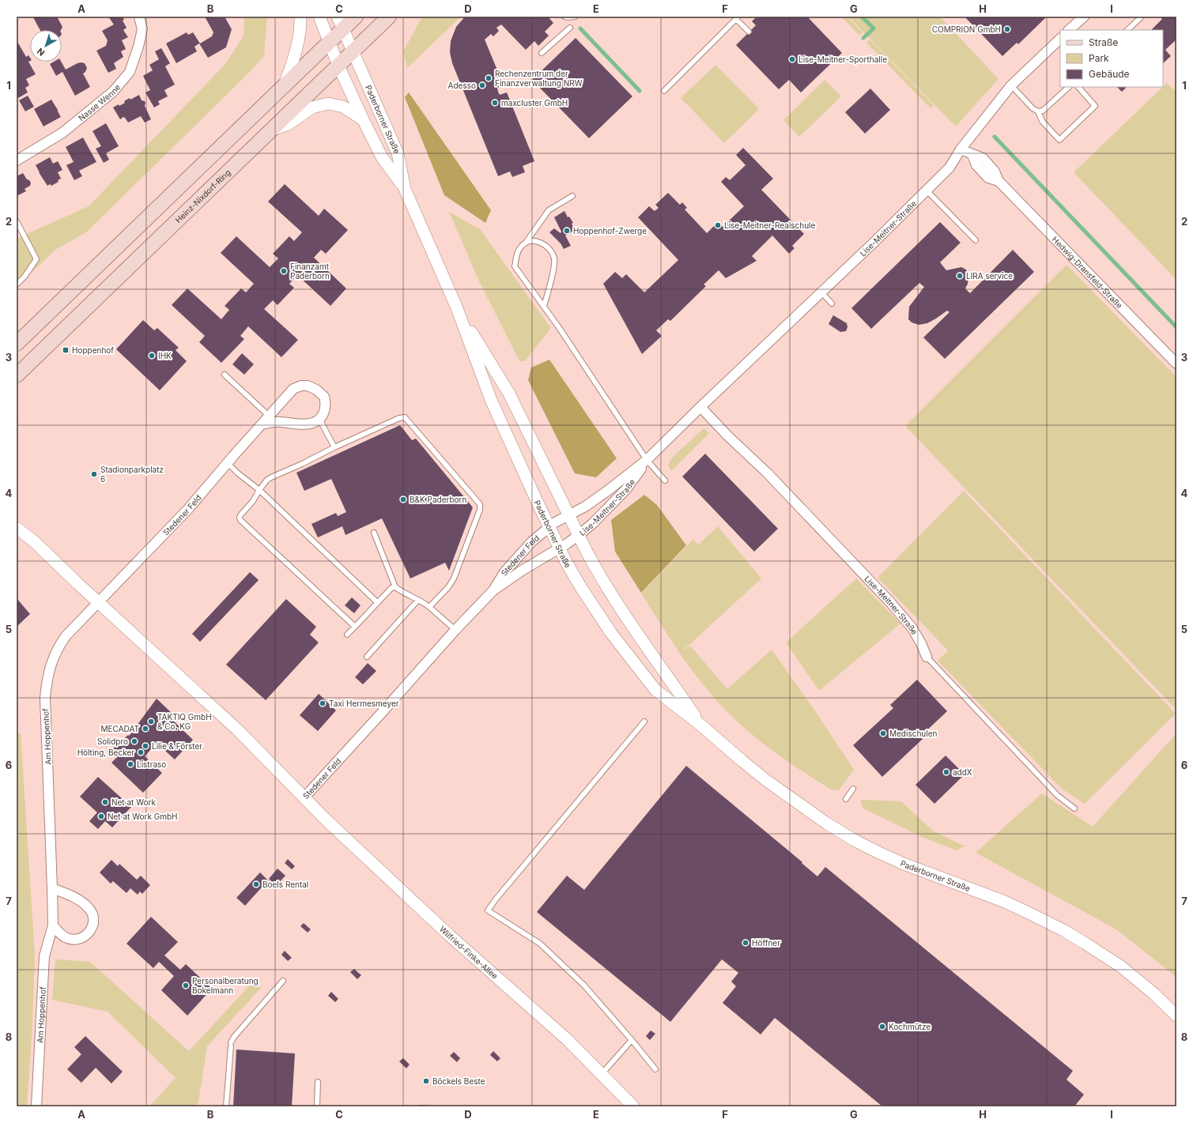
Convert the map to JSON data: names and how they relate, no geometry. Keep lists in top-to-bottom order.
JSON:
{
  "streets": {
    "main road": ["Heinz-Nixdorf-Ring"],
    "street": [
      "Nasse Wenne",
      "Paderborner Straße",
      "Lise-Meitner-Straße",
      "Hedwig-Dransfeld-Straße",
      "Stedener Feld",
      "Am Hoppenhof",
      "Wilfried-Finke-Allee"
    ]
  },
  "crossings": [
    ["Paderborner Straße", "Heinz-Nixdorf-Ring"],
    ["Paderborner Straße", "Lise-Meitner-Straße"],
    ["Paderborner Straße", "Stedener Feld"],
    ["Lise-Meitner-Straße", "Hedwig-Dransfeld-Straße"],
    ["Lise-Meitner-Straße", "Stedener Feld"],
    ["Stedener Feld", "Am Hoppenhof"],
    ["Stedener Feld", "Wilfried-Finke-Allee"]
  ],
  "places": {
    "other": [
      "COMPRION GmbH",
      "Lise-Meitner-Sporthalle",
      "Rechenzentrum der Finanzverwaltung NRW",
      "Adesso",
      "maxcluster GmbH",
      "Lise-Meitner-Realschule",
      "Hoppenhof-Zwerge",
      "Finanzamt Paderborn",
      "LIRA service",
      "IHK",
      "Stadionparkplatz 6",
      "B&K Paderborn",
      "Taxi Hermesmeyer",
      "TAKTIQ GmbH & Co. KG",
      "MECADAT",
      "Medischulen",
      "Solidpro",
      "Lilie & Förster",
      "Hölting, Becker",
      "Listraso",
      "addX",
      "Net at Work",
      "Net at Work GmbH",
      "Boels Rental",
      "Höffner",
      "Personalberatung Bokelmann",
      "Kochmütze",
      "Böckels Beste"
    ],
    "transit": ["Hoppenhof"]
  },
  "legend": ["Straße", "Park", "Gebäude"],
  "north": "bottom left",
  "grid": {
    "columns": [
      "A",
      "B",
      "C",
      "D",
      "E",
      "F",
      "G",
      "H",
      "I"
    ],
    "rows": [
      "1",
      "2",
      "3",
      "4",
      "5",
      "6",
      "7",
      "8"
    ]
  }
}
